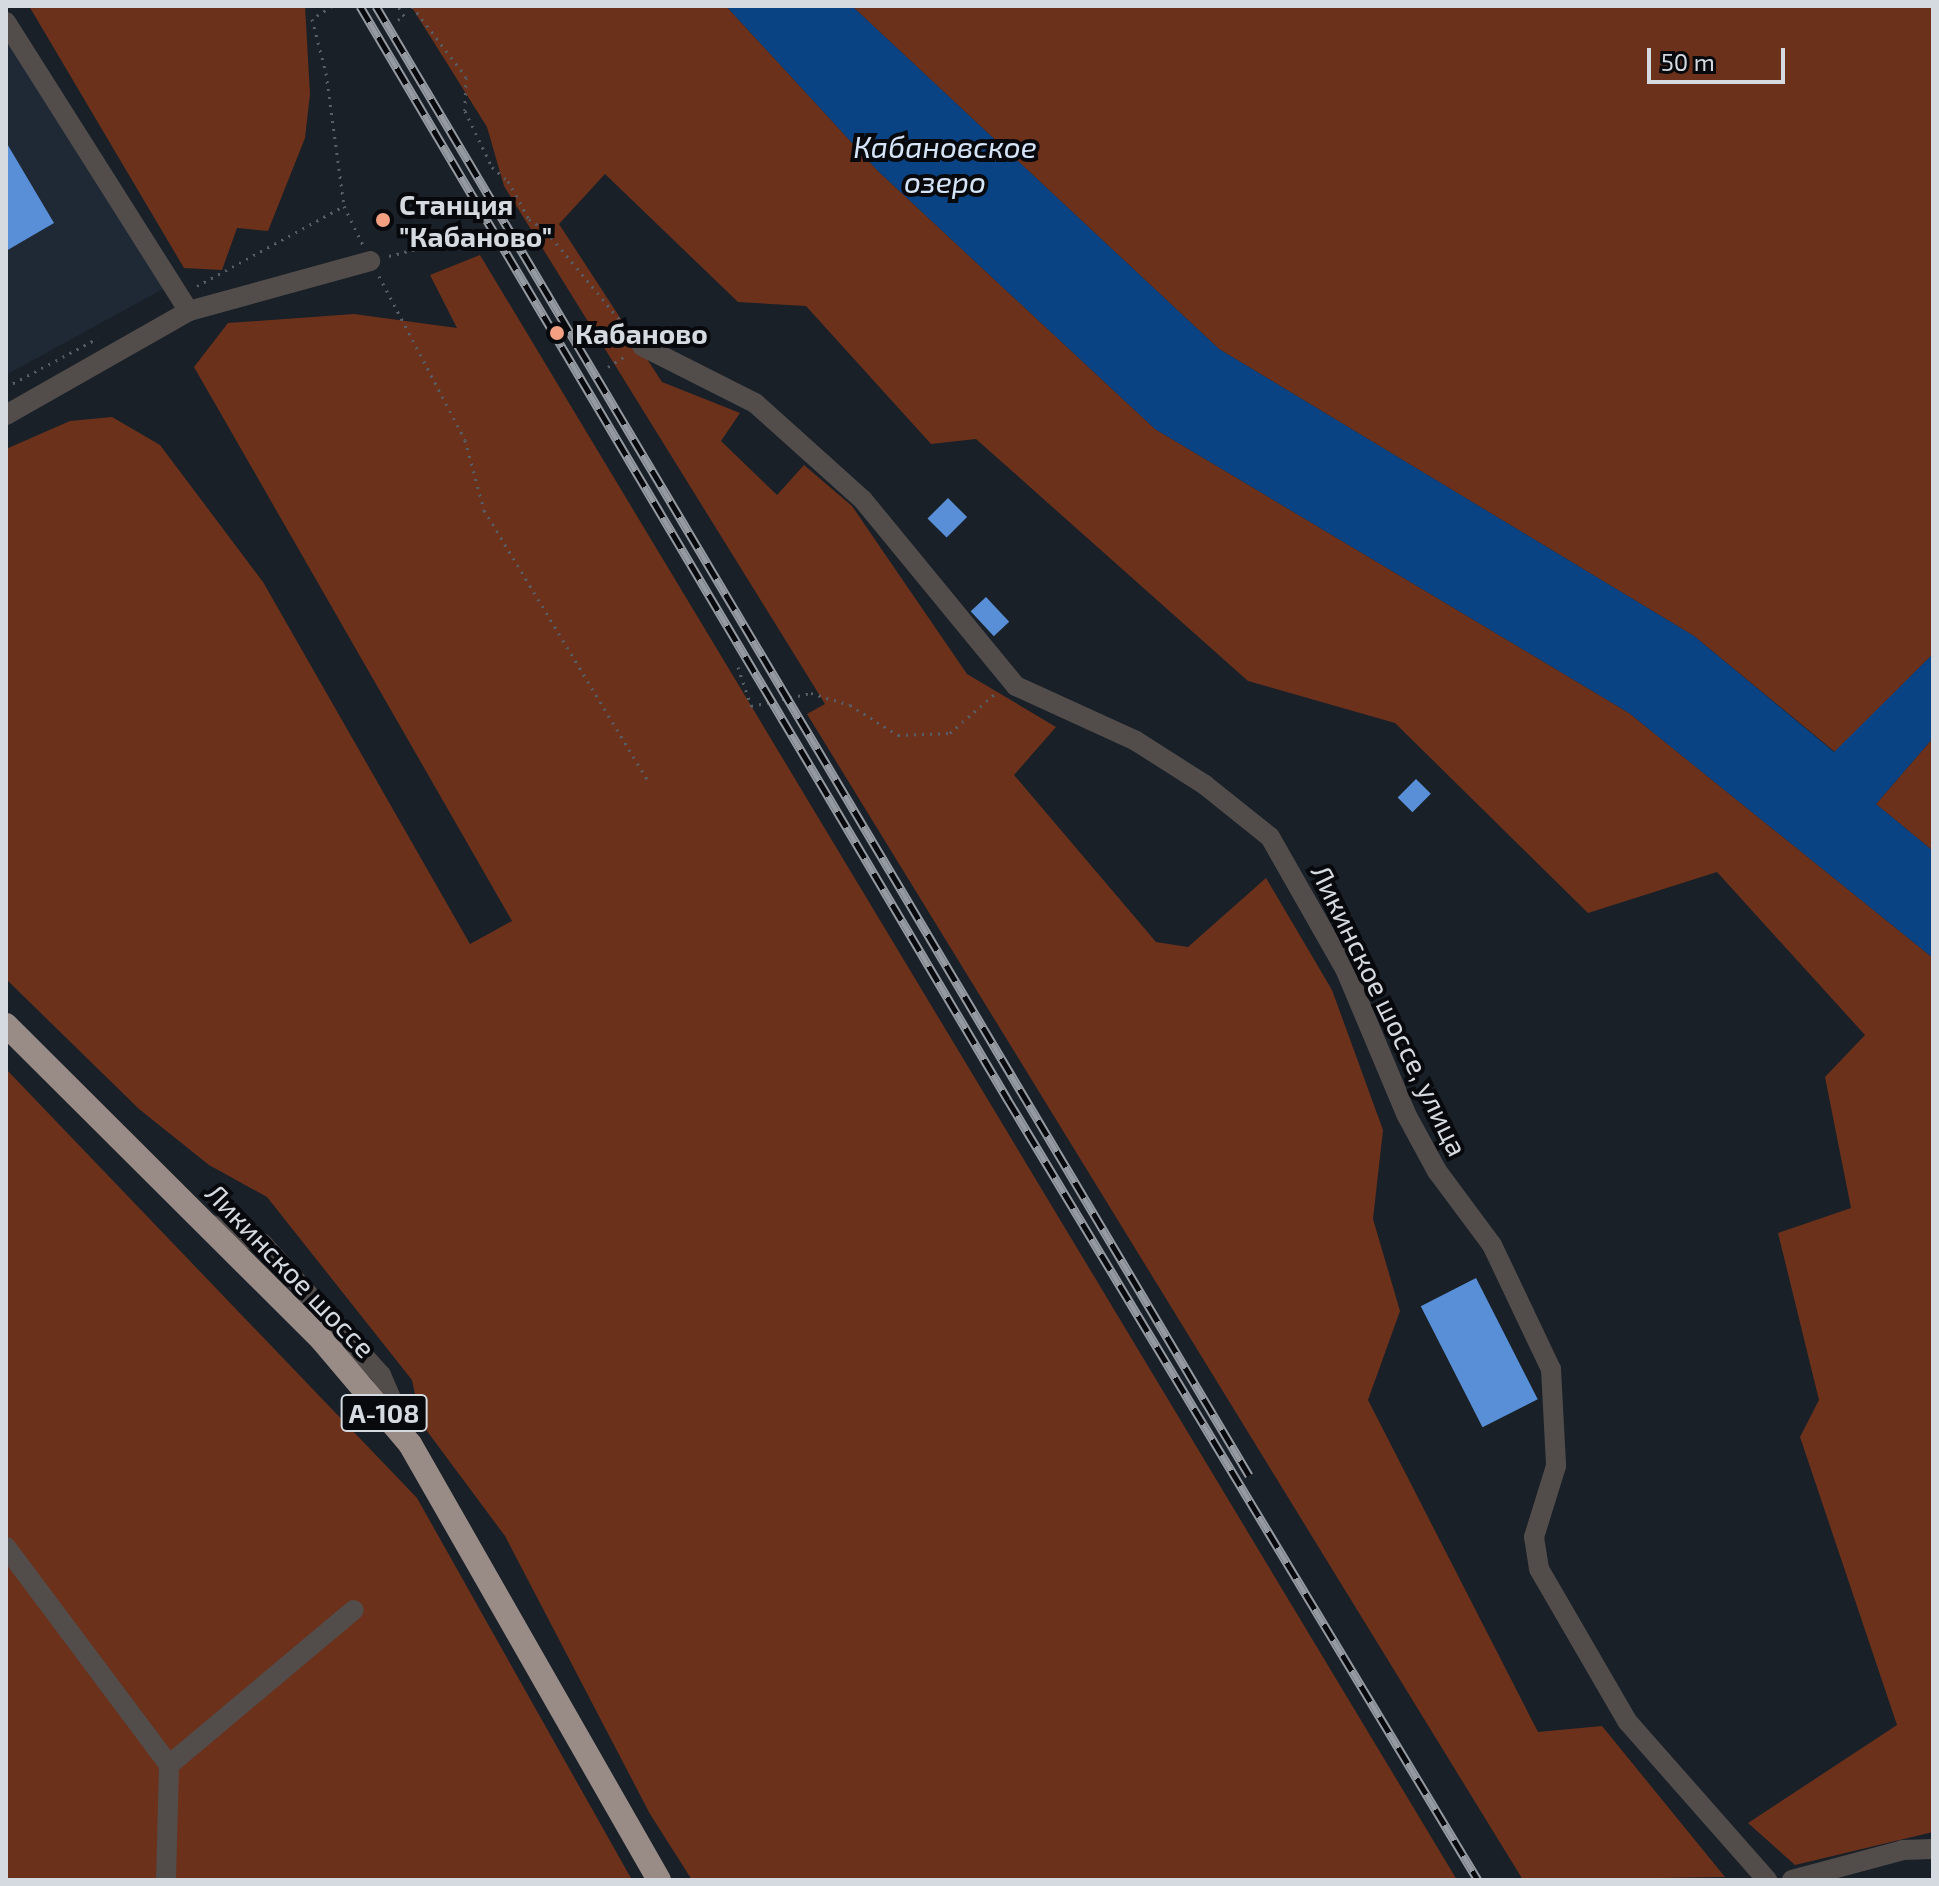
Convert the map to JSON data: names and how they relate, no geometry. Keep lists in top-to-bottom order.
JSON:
{
  "streets": {
    "highway": ["Ликинское шоссе", "А-108"],
    "street": ["Ликинское шоссе, улица"]
  },
  "water": ["Кабановское озеро"],
  "places": ["Станция \"Кабаново\"", "Кабаново"],
  "scale_bar": "50 m"
}
